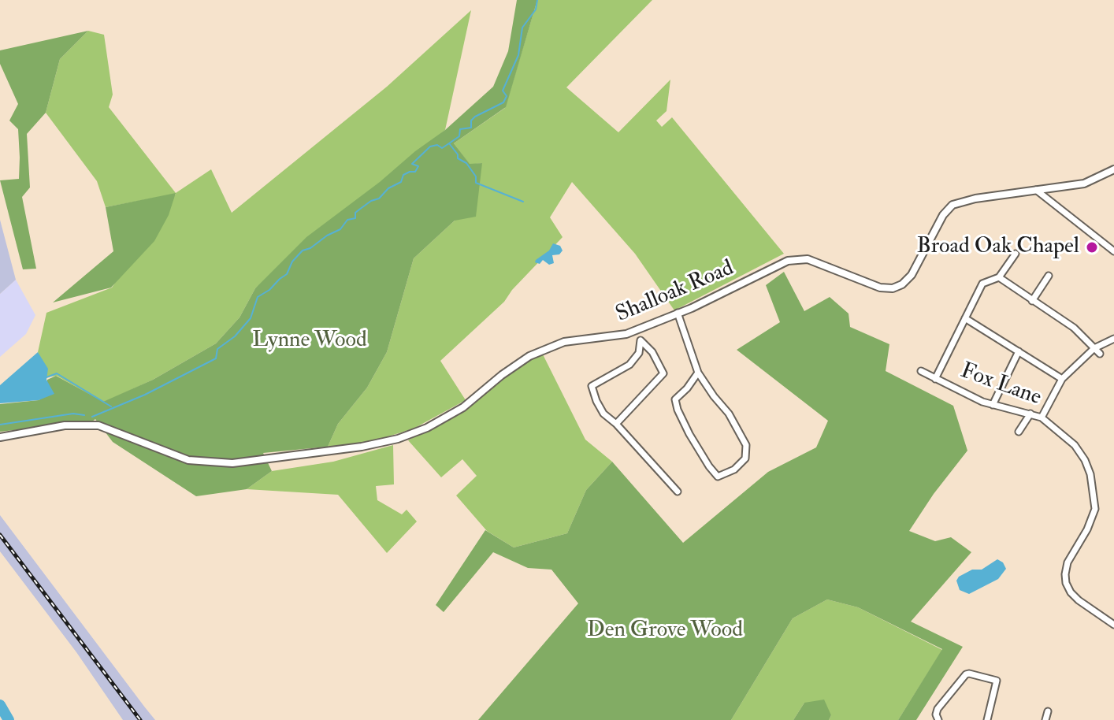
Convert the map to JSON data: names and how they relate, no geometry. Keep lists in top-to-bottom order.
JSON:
{
  "streets": {
    "street": ["Shalloak Road", "Fox Lane"]
  },
  "parks": ["Lynne Wood", "Den Grove Wood"],
  "places": ["Broad Oak Chapel"]
}
